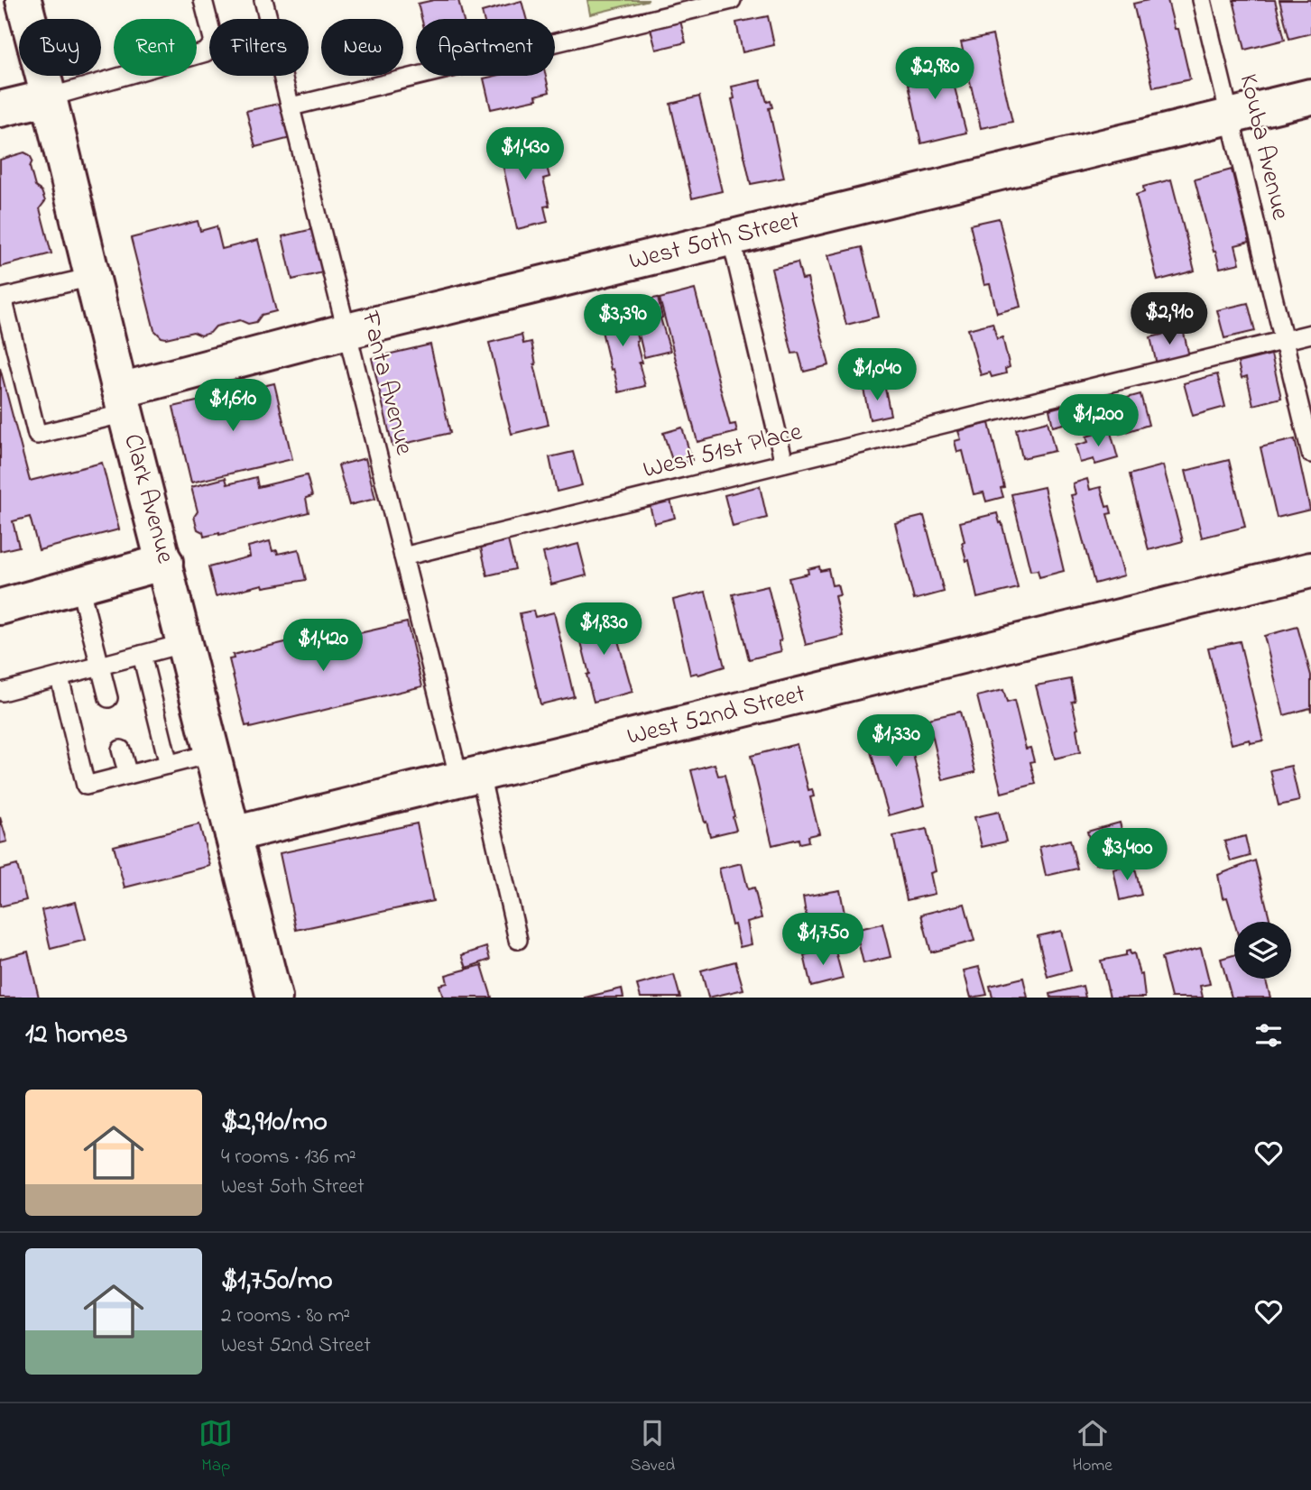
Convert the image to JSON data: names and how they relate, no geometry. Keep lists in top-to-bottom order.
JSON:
{
  "streets": {
    "street": ["West 50th Street", "Clark Avenue", "West 52nd Street"],
    "lane": ["Kouba Avenue", "Fanta Avenue", "West 51st Place"]
  },
  "crossings": [
    ["Kouba Avenue", "West 50th Street"],
    ["Kouba Avenue", "West 51st Place"],
    ["West 50th Street", "Fanta Avenue"],
    ["West 50th Street", "Clark Avenue"],
    ["Fanta Avenue", "West 51st Place"],
    ["Fanta Avenue", "West 52nd Street"],
    ["Clark Avenue", "West 52nd Street"]
  ],
  "page": {
    "chip": [
      "Buy",
      "Rent",
      "Filters",
      "New",
      "Apartment"
    ],
    "price": [
      "$2,980",
      "$1,430",
      "$2,910",
      "$3,390",
      "$1,040",
      "$1,610",
      "$1,200",
      "$1,830",
      "$1,420",
      "$1,330",
      "$3,400",
      "$1,750"
    ],
    "heading": "12 homes",
    "list": [
      {
        "name": "$2,910/mo",
        "note": "4 rooms · 136 m² · West 50th Street"
      },
      {
        "name": "$1,750/mo",
        "note": "2 rooms · 80 m² · West 52nd Street"
      }
    ],
    "tabs": ["Map", "Saved", "Home"]
  }
}
